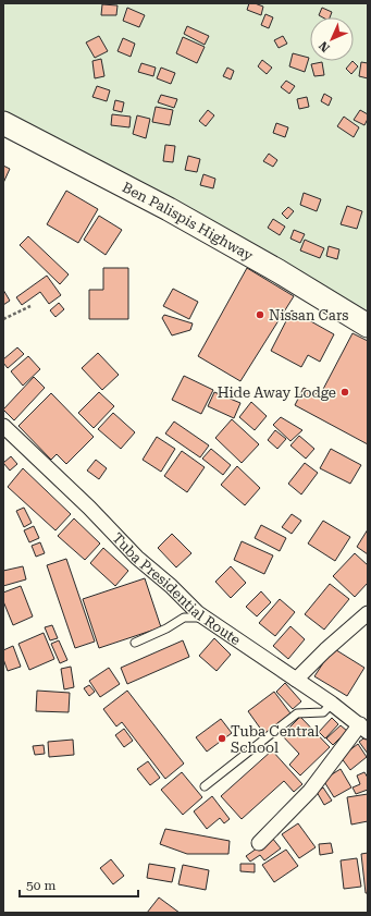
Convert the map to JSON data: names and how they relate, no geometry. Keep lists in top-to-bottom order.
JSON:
{
  "streets": {
    "main road": ["Ben Palispis Highway"],
    "street": ["Tuba Presidential Route"]
  },
  "places": ["Nissan Cars", "Hide Away Lodge", "Tuba Central School"],
  "scale_bar": "50 m",
  "north": "bottom left"
}
